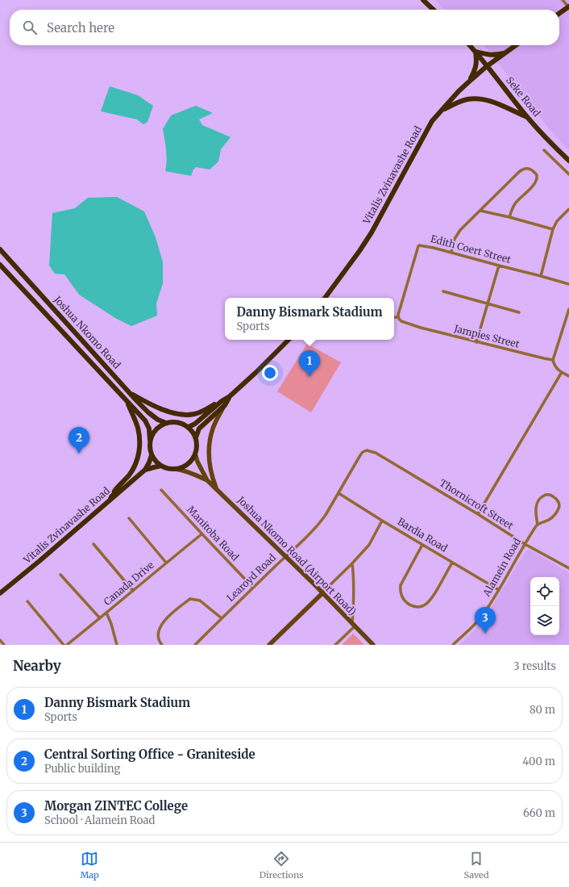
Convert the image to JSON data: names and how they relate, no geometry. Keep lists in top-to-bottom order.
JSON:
{
  "streets": {
    "main road": ["Seke Road", "Vitalis Zvinavashe Road", "Joshua Nkomo Road"],
    "street": [
      "Edith Coert Street",
      "Jampies Street",
      "Thornicroft Street",
      "Manitoba Road",
      "Bardia Road",
      "Joshua Nkomo Road (Airport Road)",
      "Alamein Road",
      "Learoyd Road",
      "Canada Drive"
    ]
  },
  "crossings": [
    ["Seke Road", "Vitalis Zvinavashe Road"],
    ["Vitalis Zvinavashe Road", "Joshua Nkomo Road"],
    ["Edith Coert Street", "Jampies Street"],
    ["Thornicroft Street", "Alamein Road"],
    ["Thornicroft Street", "Learoyd Road"],
    ["Manitoba Road", "Learoyd Road"],
    ["Manitoba Road", "Canada Drive"],
    ["Bardia Road", "Alamein Road"],
    ["Bardia Road", "Learoyd Road"],
    ["Joshua Nkomo Road (Airport Road)", "Learoyd Road"]
  ],
  "page": {
    "search": "Search here",
    "popup": ["Danny Bismark Stadium", "Sports"],
    "pins": ["1", "2", "3"],
    "heading": ["Nearby", "3 results"],
    "list": [
      {
        "mark": "1",
        "name": "Danny Bismark Stadium",
        "note": "Sports",
        "value": "80 m"
      },
      {
        "mark": "2",
        "name": "Central Sorting Office - Graniteside",
        "note": "Public building",
        "value": "400 m"
      },
      {
        "mark": "3",
        "name": "Morgan ZINTEC College",
        "note": "School · Alamein Road",
        "value": "660 m"
      }
    ],
    "nav": ["Map", "Directions", "Saved"]
  }
}
